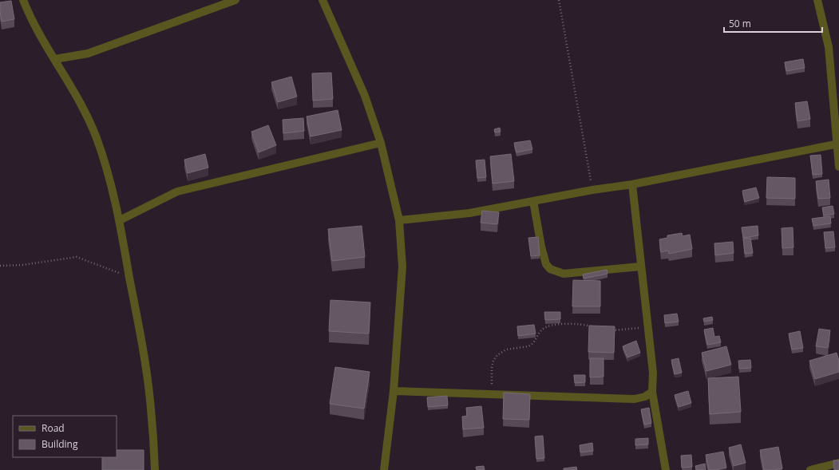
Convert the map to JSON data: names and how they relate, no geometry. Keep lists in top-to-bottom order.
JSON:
{
  "legend": ["Road", "Building"],
  "scale_bar": "50 m"
}
